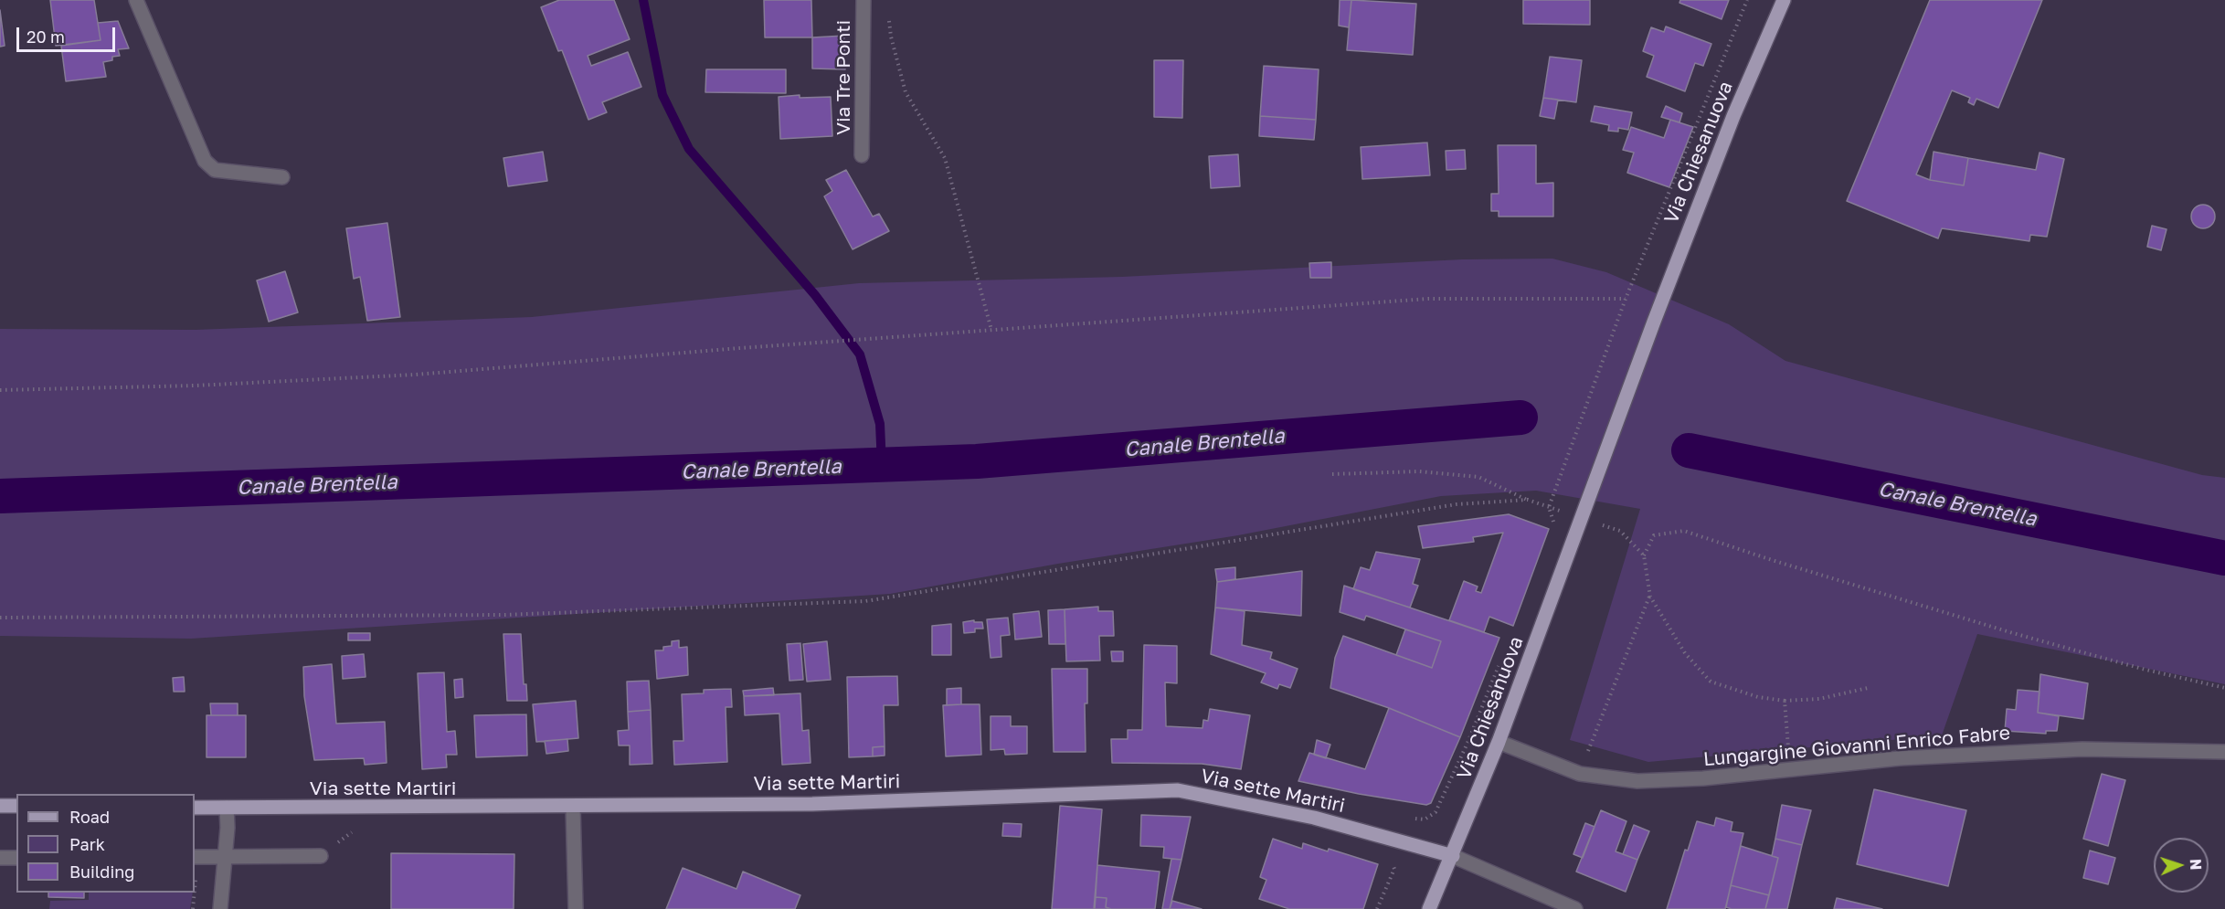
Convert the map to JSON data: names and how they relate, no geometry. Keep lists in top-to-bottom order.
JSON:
{
  "streets": {
    "main road": ["Via Chiesanuova", "Via sette Martiri"],
    "street": ["Via Tre Ponti", "Lungargine Giovanni Enrico Fabre"]
  },
  "crossings": [
    ["Via Chiesanuova", "Lungargine Giovanni Enrico Fabre"],
    ["Via Chiesanuova", "Via sette Martiri"]
  ],
  "water": ["Canale Brentella"],
  "legend": ["Road", "Park", "Building"],
  "scale_bar": "20 m",
  "north": "right"
}
